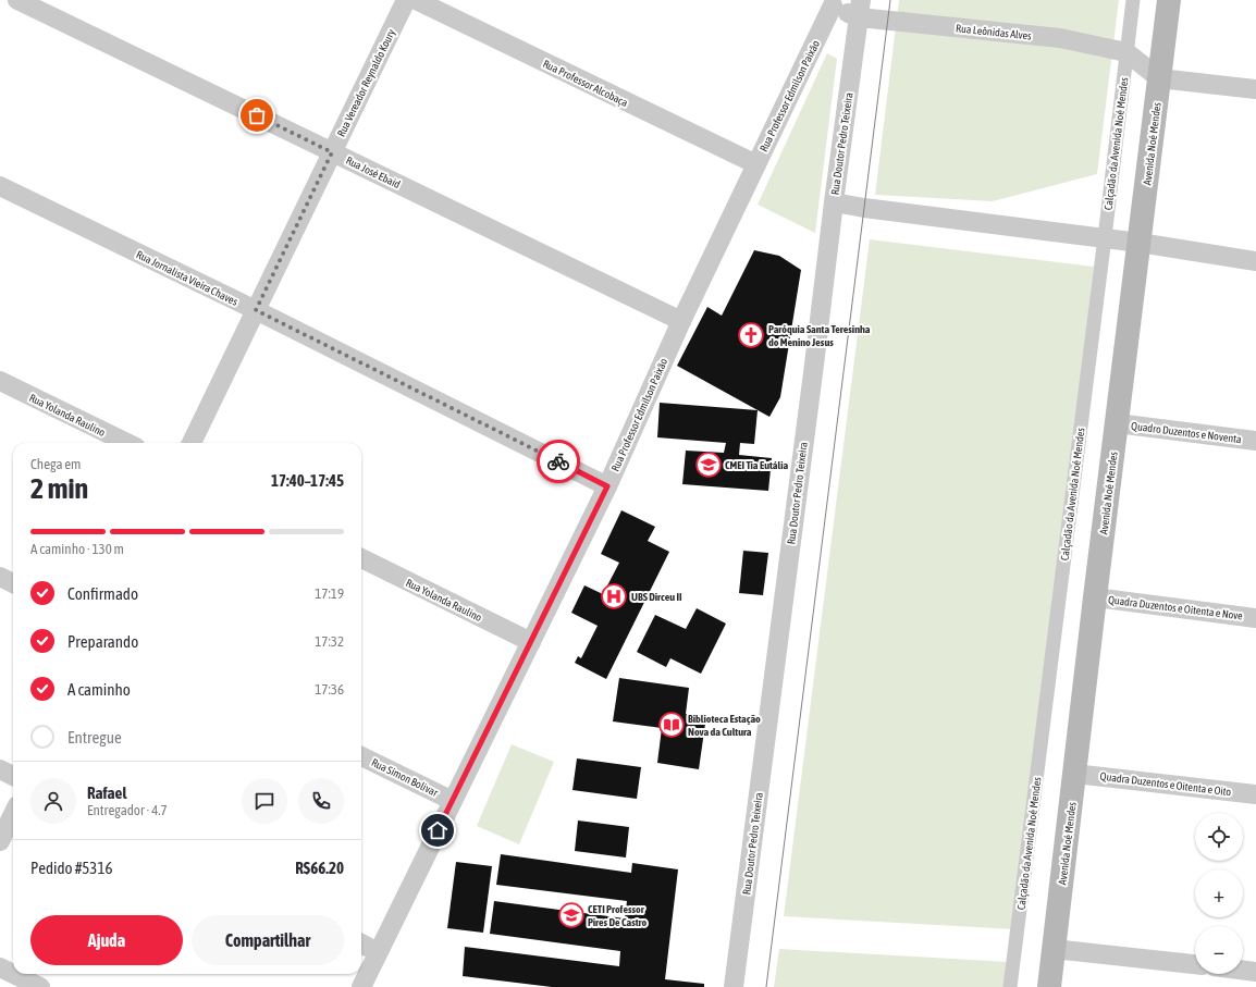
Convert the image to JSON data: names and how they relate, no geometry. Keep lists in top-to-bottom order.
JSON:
{
  "streets": {
    "main road": ["Avenida Noé Mendes"],
    "street": [
      "Rua Leônidas Alves",
      "Rua Vereador Reynaldo Koury",
      "Rua Professor Alcobaça",
      "Rua Professor Edmilson Paixão",
      "Rua Doutor Pedro Teixeira",
      "Calçadão da Avenida Noé Mendes",
      "Rua José Ebaid",
      "Rua Jornalista Vieira Chaves",
      "Rua Yolanda Raulino",
      "Quadro Duzentos e Noventa",
      "Quadra Duzentos e Oitenta e Nove",
      "Rua Simon Bolivar",
      "Quadra Duzentos e Oitenta e Oito"
    ]
  },
  "crossings": [
    ["Rua Leônidas Alves", "Rua Professor Edmilson Paixão"],
    ["Rua Leônidas Alves", "Rua Doutor Pedro Teixeira"],
    ["Rua Leônidas Alves", "Calçadão da Avenida Noé Mendes"],
    ["Rua Leônidas Alves", "Avenida Noé Mendes"],
    ["Rua Vereador Reynaldo Koury", "Rua José Ebaid"],
    ["Rua Vereador Reynaldo Koury", "Rua Jornalista Vieira Chaves"],
    ["Rua Professor Alcobaça", "Rua Professor Edmilson Paixão"],
    ["Rua Professor Edmilson Paixão", "Rua José Ebaid"],
    ["Rua Professor Edmilson Paixão", "Rua Jornalista Vieira Chaves"],
    ["Rua Professor Edmilson Paixão", "Rua Yolanda Raulino"],
    ["Rua Professor Edmilson Paixão", "Rua Simon Bolivar"],
    ["Avenida Noé Mendes", "Quadro Duzentos e Noventa"],
    ["Avenida Noé Mendes", "Quadra Duzentos e Oitenta e Nove"],
    ["Avenida Noé Mendes", "Quadra Duzentos e Oitenta e Oito"]
  ],
  "places": {
    "church": ["Paróquia Santa Teresinha do Menino Jesus"],
    "school or university": ["CMEI Tia Eutália", "CETI Professor Pires De Castro"],
    "hospital": ["UBS Dirceu II"],
    "library": ["Biblioteca Estação Nova da Cultura"]
  },
  "page": {
    "heading": ["2 min", "Chega em", "17:40–17:45"],
    "panel": [
      "Rafael",
      "Entregador · 4.7",
      "Pedido #5316",
      "R$66.20"
    ],
    "bar": "A caminho · 130 m",
    "list": [
      ["Confirmado", "17:19"],
      ["Preparando", "17:32"],
      ["A caminho", "17:36"],
      "Entregue"
    ],
    "map_buttons": ["+", "−"],
    "buttons": ["Ajuda", "Compartilhar"]
  }
}
